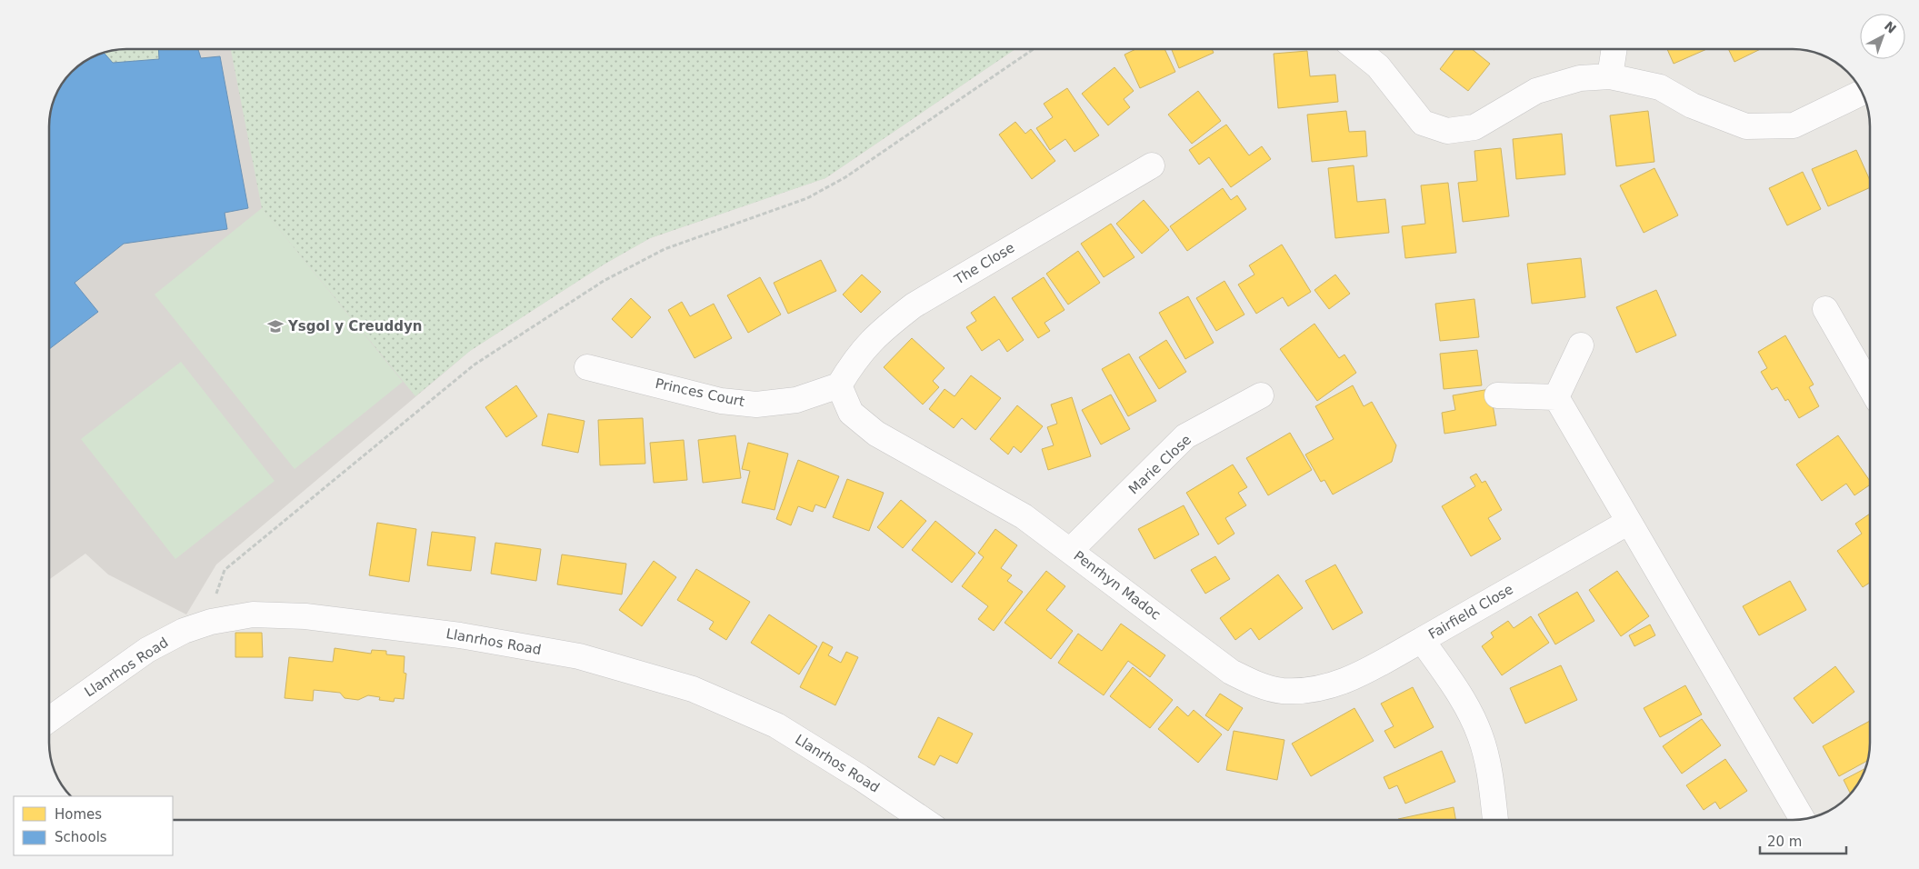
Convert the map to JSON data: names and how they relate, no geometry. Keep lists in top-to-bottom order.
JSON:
{
  "streets": {
    "street": [
      "The Close",
      "Princes Court",
      "Marie Close",
      "Penrhyn Madoc",
      "Fairfield Close",
      "Llanrhos Road"
    ]
  },
  "crossings": [
    ["The Close", "Princes Court"],
    ["The Close", "Penrhyn Madoc"],
    ["Princes Court", "Penrhyn Madoc"],
    ["Marie Close", "Penrhyn Madoc"],
    ["Penrhyn Madoc", "Fairfield Close"]
  ],
  "places": {
    "school or university": ["Ysgol y Creuddyn"]
  },
  "legend": ["Homes", "Schools"],
  "scale_bar": "20 m",
  "north": "top right"
}
